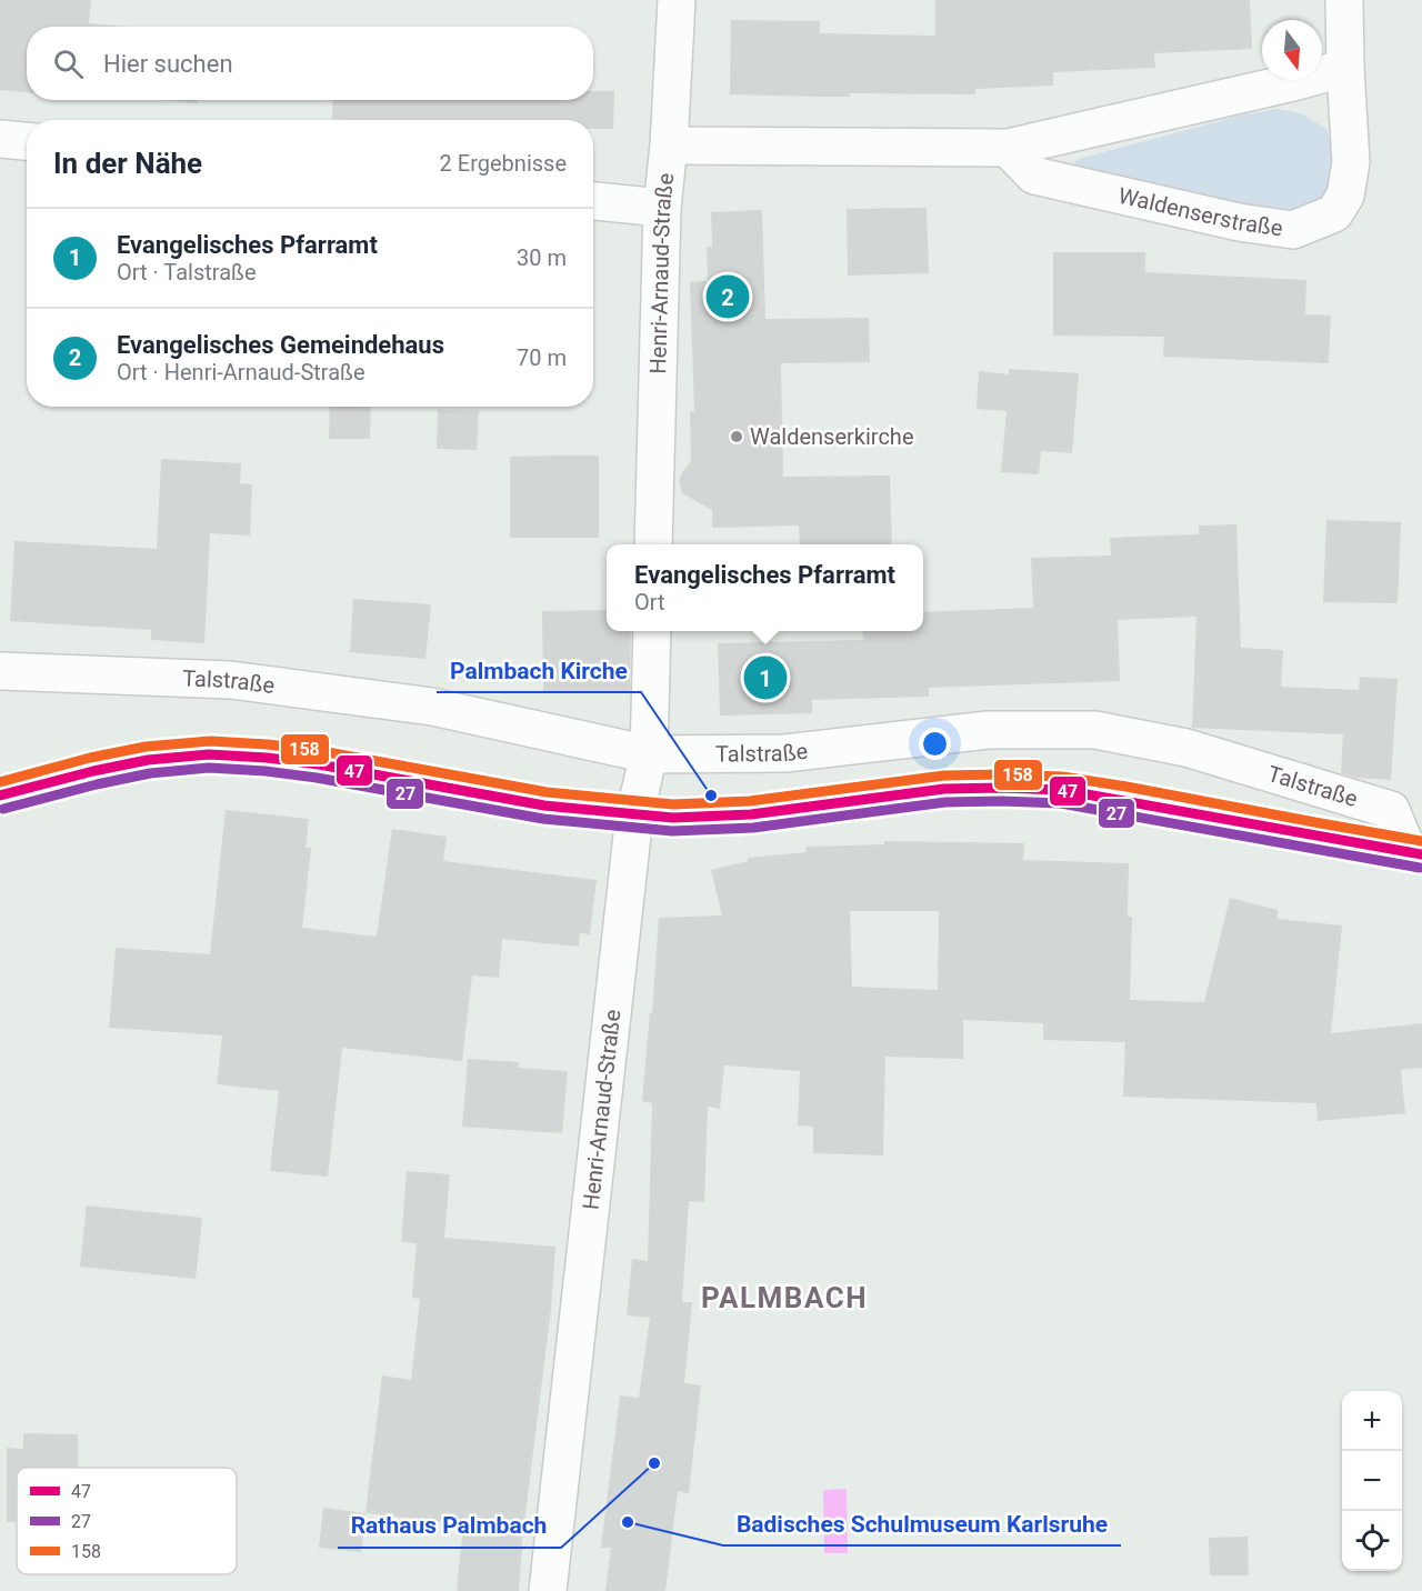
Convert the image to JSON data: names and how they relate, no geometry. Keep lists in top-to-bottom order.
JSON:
{
  "streets": {
    "street": ["Waldenserstraße", "Henri-Arnaud-Straße", "Talstraße"]
  },
  "crossings": [
    ["Henri-Arnaud-Straße", "Talstraße"]
  ],
  "districts": ["PALMBACH"],
  "places": [
    "Waldenserkirche",
    "Palmbach Kirche",
    "Rathaus Palmbach",
    "Badisches Schulmuseum Karlsruhe"
  ],
  "lines": ["transit line 158", "transit line 47", "transit line 27"],
  "legend": ["47", "27", "158"],
  "north": "bottom",
  "page": {
    "search": "Hier suchen",
    "heading": ["In der Nähe", "2 Ergebnisse"],
    "list": [
      {
        "mark": "1",
        "name": "Evangelisches Pfarramt",
        "note": "Ort · Talstraße",
        "value": "30 m"
      },
      {
        "mark": "2",
        "name": "Evangelisches Gemeindehaus",
        "note": "Ort · Henri-Arnaud-Straße",
        "value": "70 m"
      }
    ],
    "pins": ["2", "1"],
    "popup": ["Evangelisches Pfarramt", "Ort"],
    "map_buttons": ["+", "−"]
  }
}
